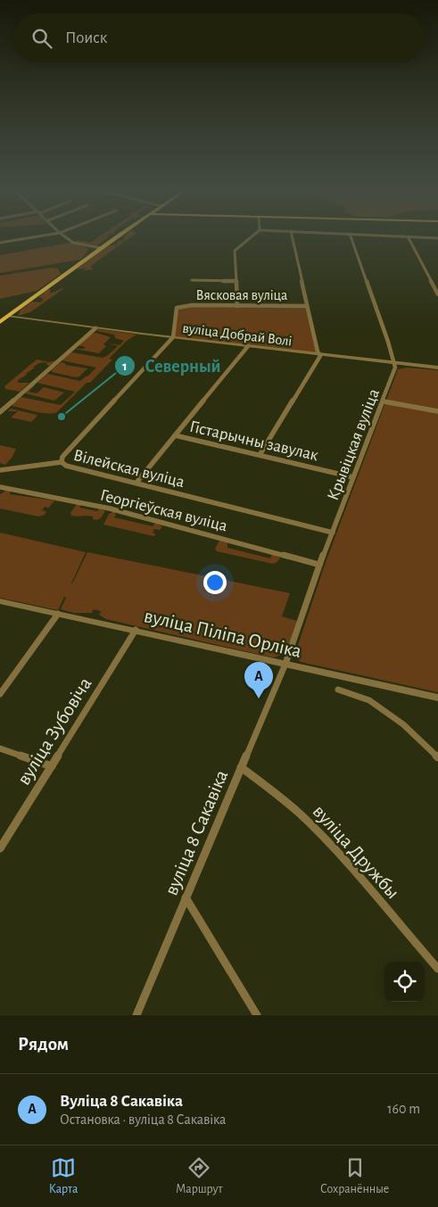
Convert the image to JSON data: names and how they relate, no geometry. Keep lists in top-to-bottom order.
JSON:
{
  "streets": {
    "street": [
      "Вясковая вуліца",
      "вуліца Добрай Волі",
      "Гістарычны завулак",
      "Крывіцкая вуліца",
      "Вілейская вуліца",
      "Георгіеўская вуліца",
      "вуліца Піліпа Орліка",
      "вуліца Зубовіча",
      "вуліца 8 Сакавіка",
      "вуліца Дружбы"
    ]
  },
  "crossings": [
    ["Вясковая вуліца", "вуліца Добрай Волі"],
    ["Вясковая вуліца", "Вілейская вуліца"],
    ["вуліца Добрай Волі", "Крывіцкая вуліца"],
    ["вуліца Добрай Волі", "Вілейская вуліца"],
    ["Гістарычны завулак", "Крывіцкая вуліца"],
    ["Крывіцкая вуліца", "Вілейская вуліца"],
    ["Крывіцкая вуліца", "Георгіеўская вуліца"],
    ["Крывіцкая вуліца", "вуліца Піліпа Орліка"],
    ["Крывіцкая вуліца", "вуліца 8 Сакавіка"],
    ["вуліца Піліпа Орліка", "вуліца Зубовіча"],
    ["вуліца Піліпа Орліка", "вуліца 8 Сакавіка"],
    ["вуліца 8 Сакавіка", "вуліца Дружбы"]
  ],
  "places": ["Северный"],
  "page": {
    "search": "Поиск",
    "pins": "A",
    "heading": "Рядом",
    "list": [
      {
        "mark": "A",
        "name": "Вуліца 8 Сакавіка",
        "note": "Остановка · вуліца 8 Сакавіка",
        "value": "160 m"
      }
    ],
    "nav": ["Карта", "Маршрут", "Сохранённые"]
  }
}
